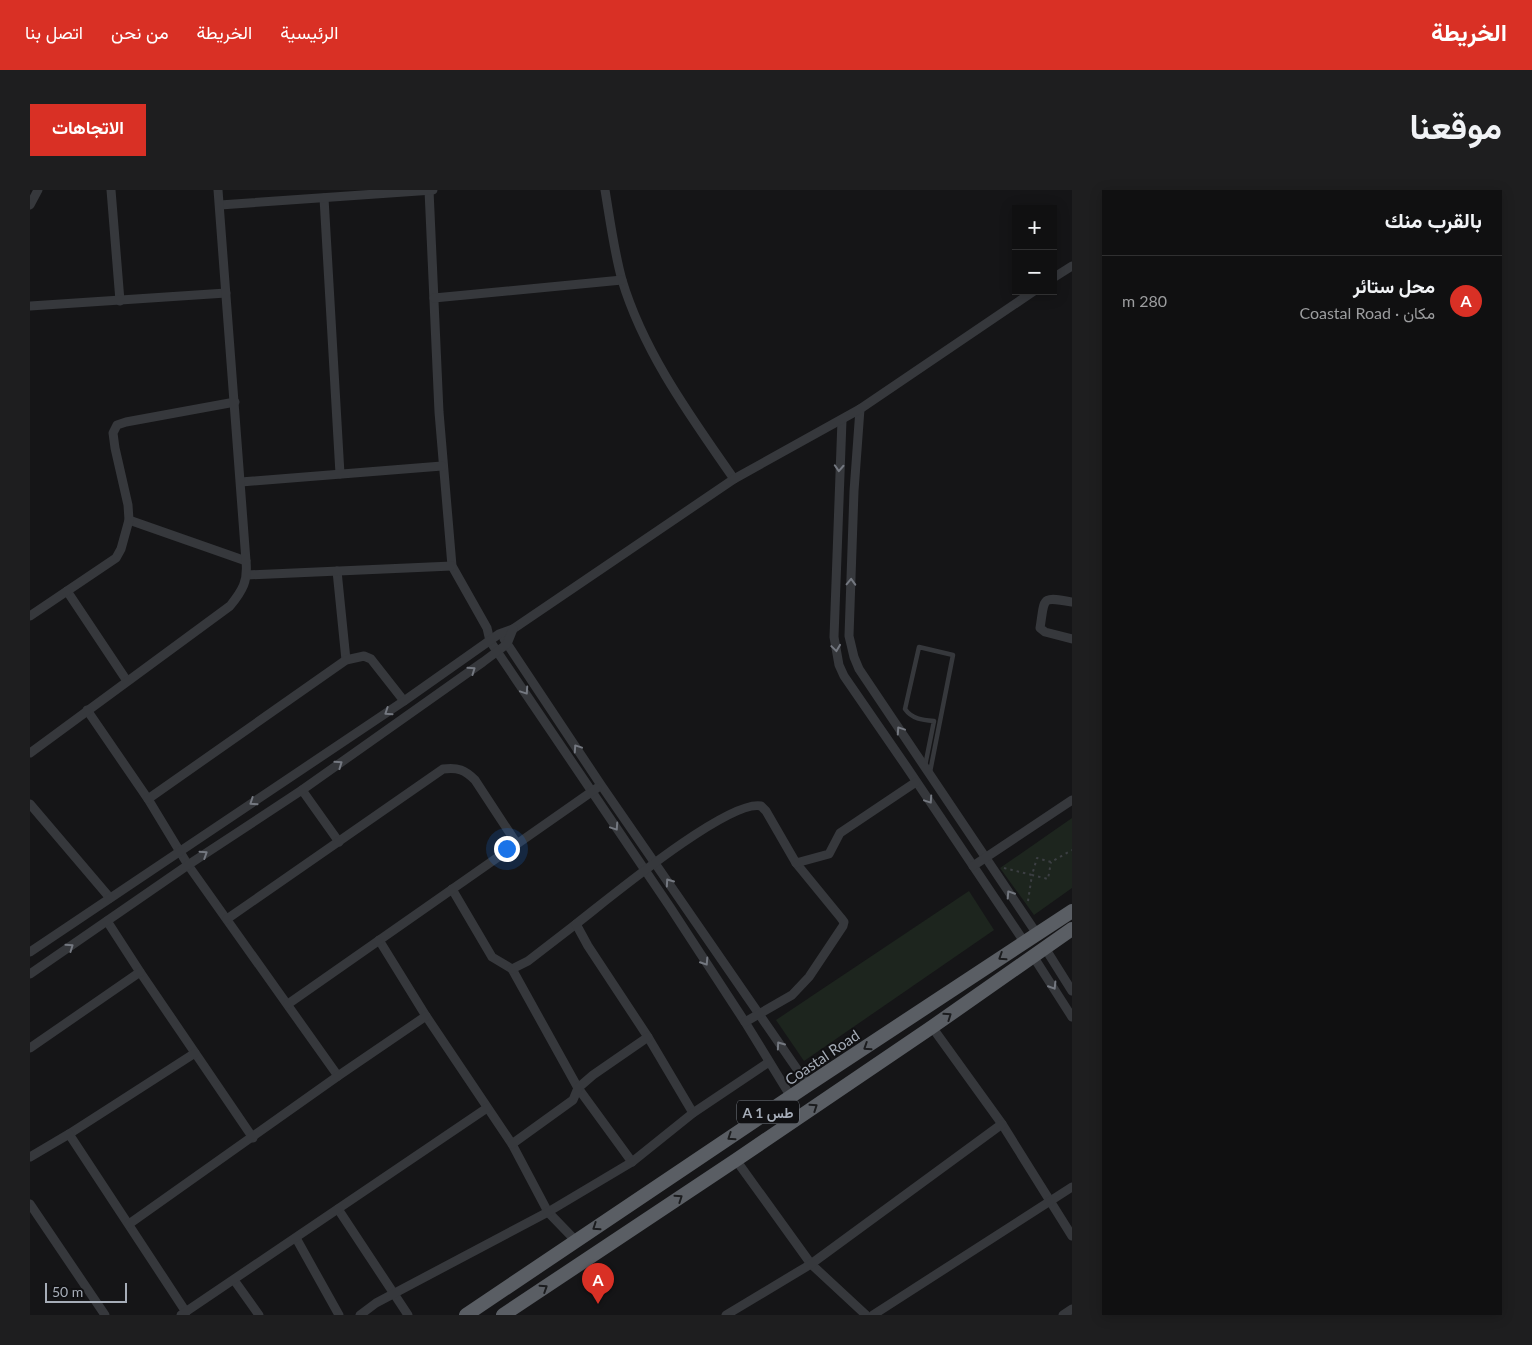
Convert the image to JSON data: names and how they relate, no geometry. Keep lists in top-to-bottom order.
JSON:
{
  "streets": {
    "highway": ["Coastal Road", "A 1 طس"]
  },
  "scale_bar": "50 m",
  "page": {
    "header": "الخريطة",
    "nav": [
      "الرئيسية",
      "الخريطة",
      "من نحن",
      "اتصل بنا"
    ],
    "title": "موقعنا",
    "buttons": "الاتجاهات",
    "heading": "بالقرب منك",
    "map_buttons": ["+", "−"],
    "list": [
      {
        "mark": "A",
        "name": "محل ستائر",
        "note": "مكان · Coastal Road",
        "value": "280 m"
      }
    ],
    "pins": "A",
    "scale": "50 m"
  }
}
